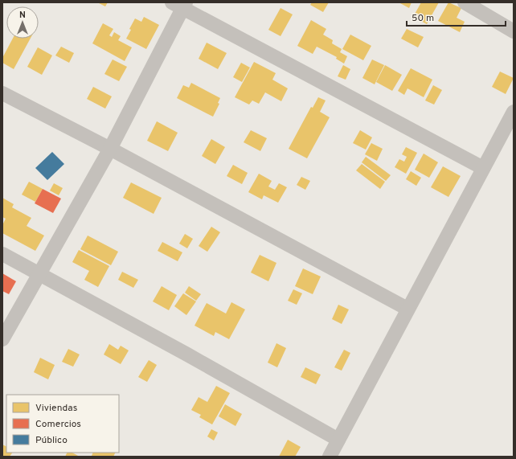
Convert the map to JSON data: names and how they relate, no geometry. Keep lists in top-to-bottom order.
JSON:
{
  "legend": ["Viviendas", "Comercios", "Público"],
  "scale_bar": "50 m",
  "north": "top"
}
